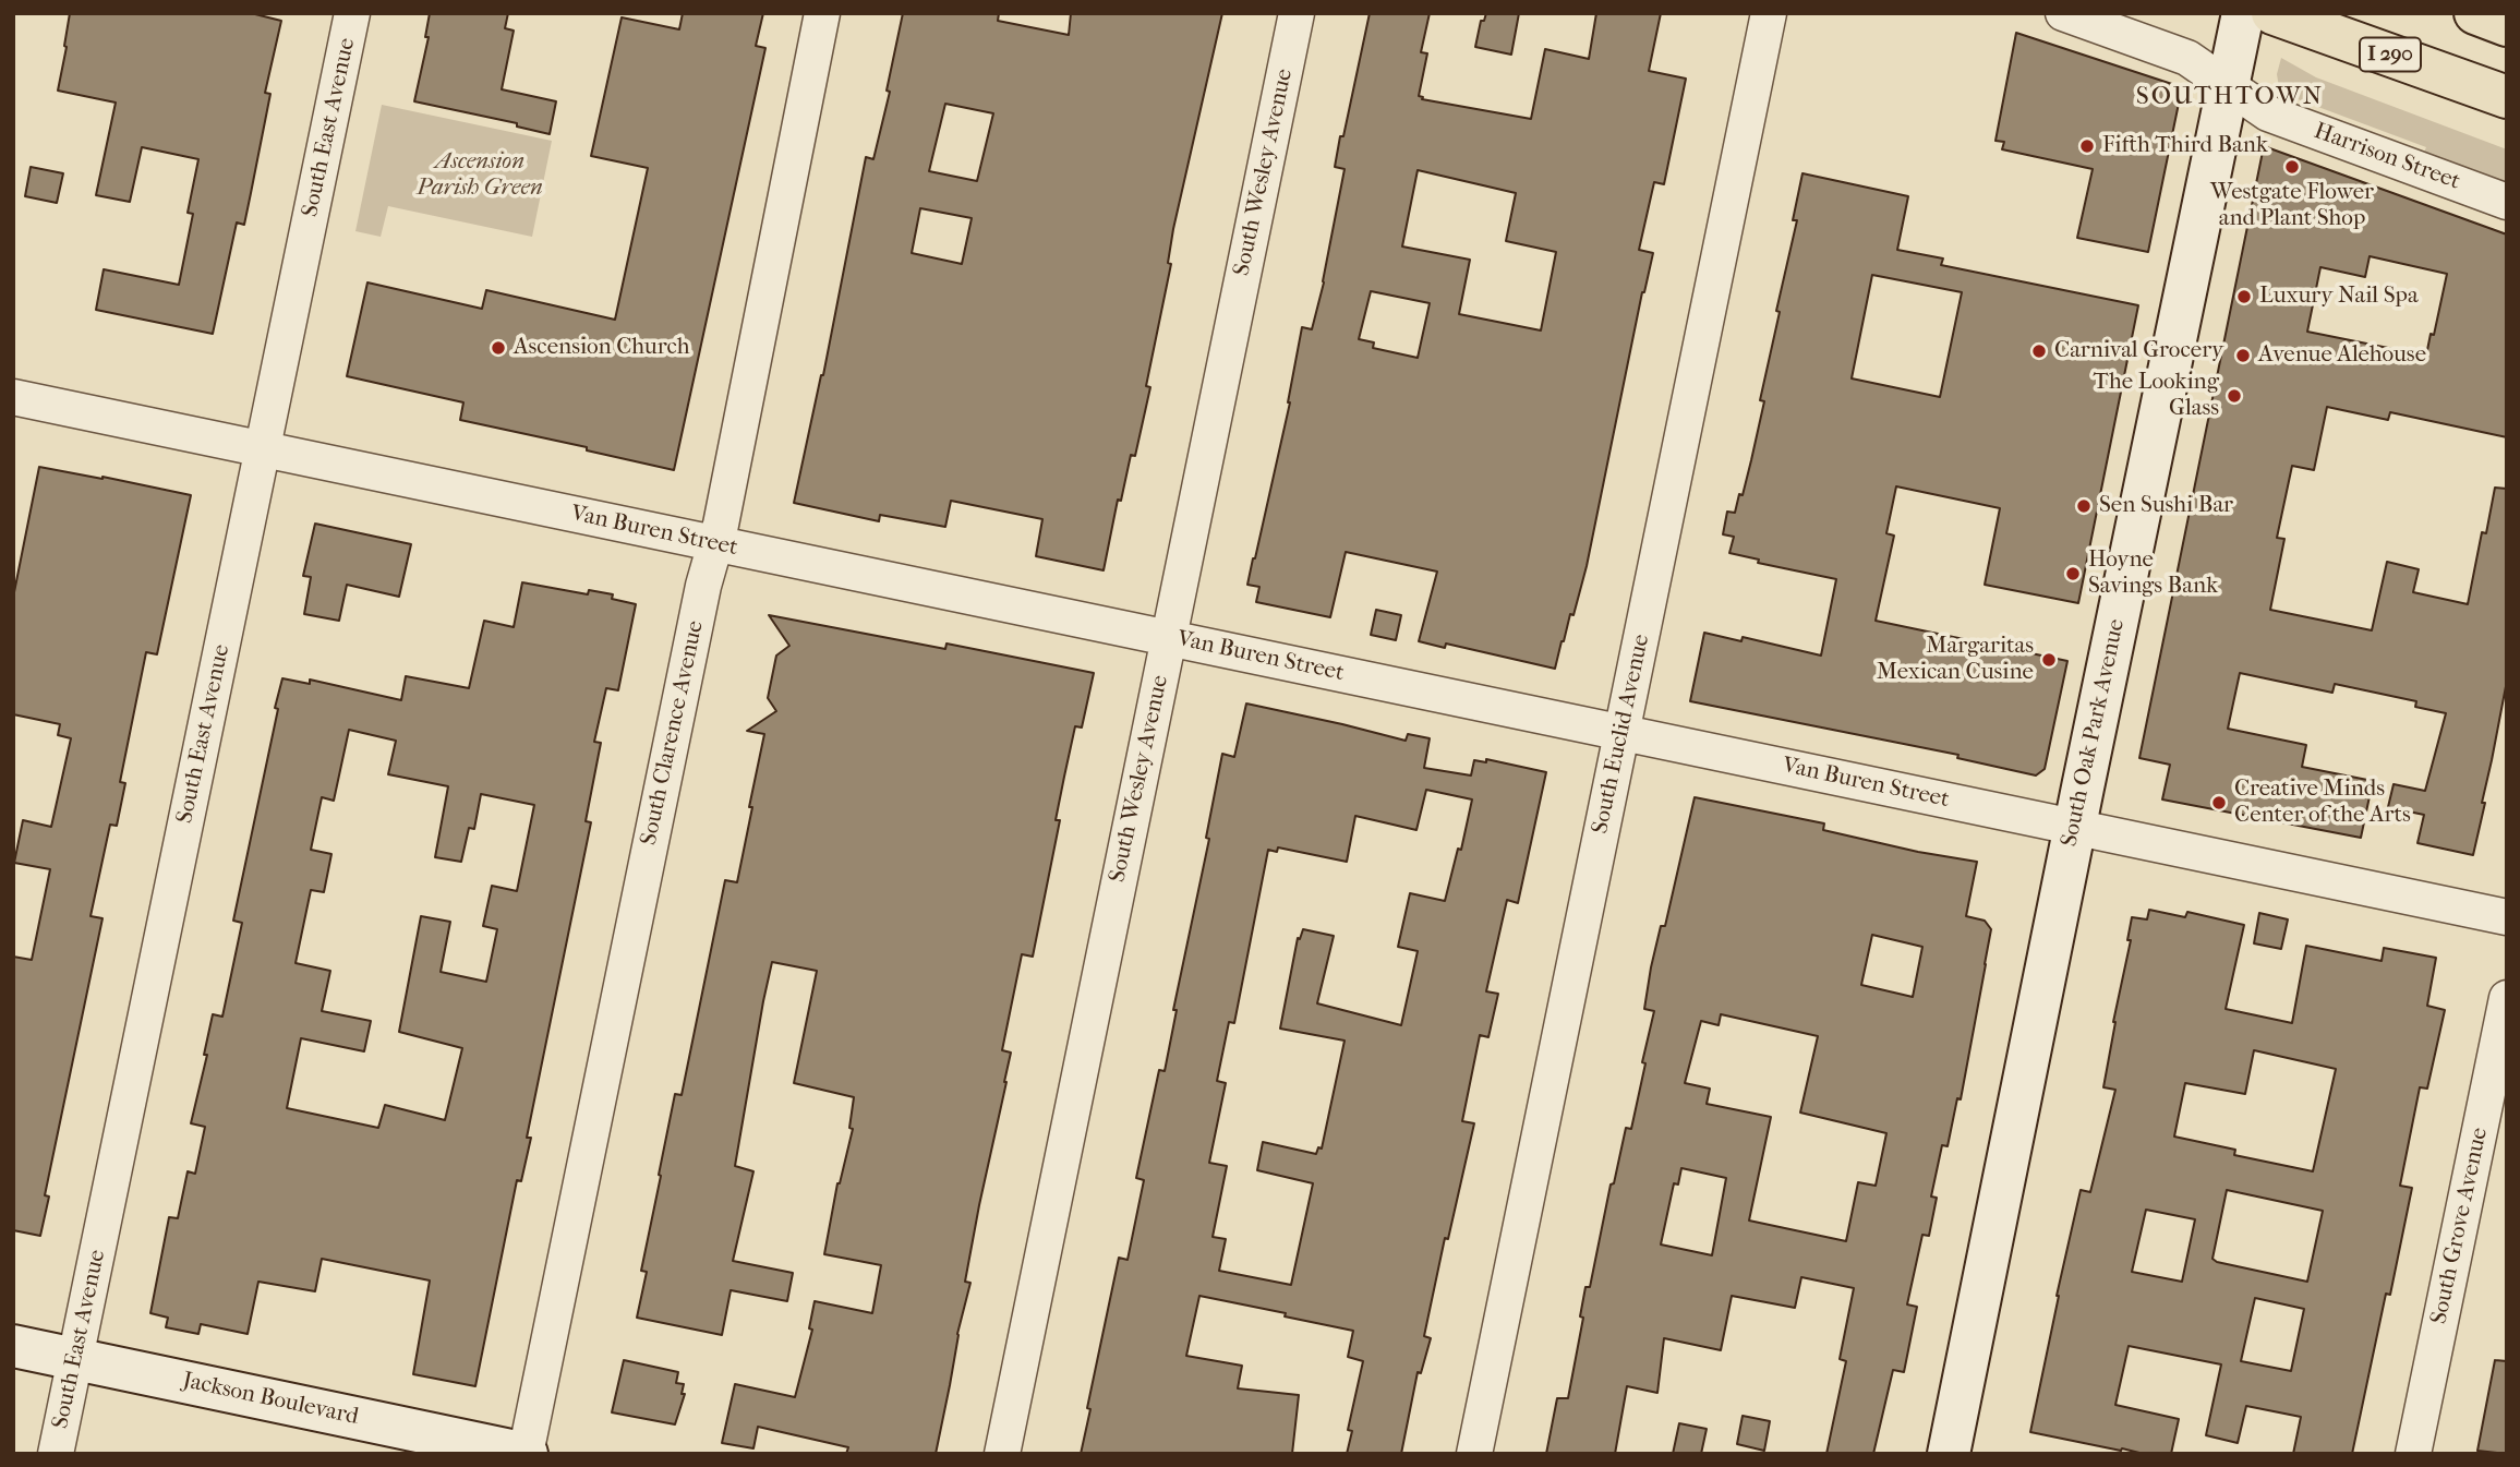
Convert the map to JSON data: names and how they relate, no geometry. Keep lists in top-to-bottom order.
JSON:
{
  "streets": {
    "highway": ["I 290"],
    "street": [
      "South East Avenue",
      "Harrison Street",
      "South Wesley Avenue",
      "Van Buren Street",
      "South Clarence Avenue",
      "South Oak Park Avenue",
      "South Euclid Avenue",
      "South Grove Avenue",
      "Jackson Boulevard"
    ]
  },
  "crossings": [
    ["South East Avenue", "Van Buren Street"],
    ["South East Avenue", "Jackson Boulevard"],
    ["Harrison Street", "South Oak Park Avenue"],
    ["South Wesley Avenue", "Van Buren Street"],
    ["Van Buren Street", "South Clarence Avenue"],
    ["Van Buren Street", "South Oak Park Avenue"],
    ["Van Buren Street", "South Euclid Avenue"],
    ["South Clarence Avenue", "Jackson Boulevard"]
  ],
  "districts": ["SOUTHTOWN"],
  "parks": ["Ascension Parish Green"],
  "places": [
    "Fifth Third Bank",
    "Westgate Flower and Plant Shop",
    "Luxury Nail Spa",
    "Ascension Church",
    "Carnival Grocery",
    "Avenue Alehouse",
    "The Looking Glass",
    "Sen Sushi Bar",
    "Hoyne Savings Bank",
    "Margaritas Mexican Cusine",
    "Creative Minds Center of the Arts"
  ]
}
